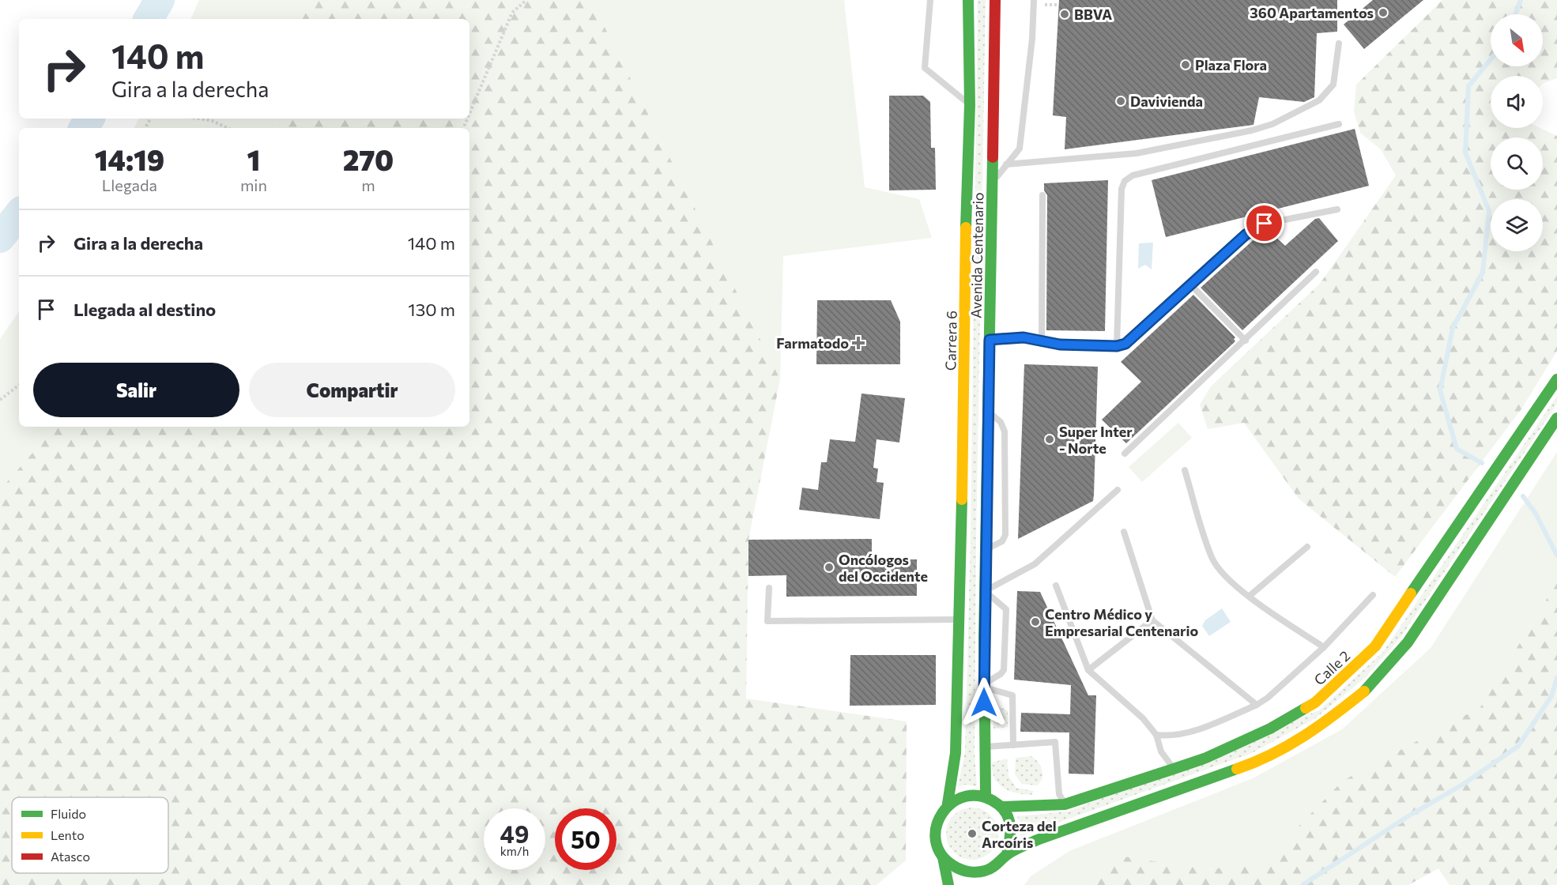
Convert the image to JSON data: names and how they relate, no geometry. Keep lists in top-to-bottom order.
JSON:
{
  "streets": {
    "main road": ["Avenida Centenario", "Carrera 6", "Calle 2"]
  },
  "crossings": [
    ["Avenida Centenario", "Carrera 6"],
    ["Avenida Centenario", "Calle 2"],
    ["Carrera 6", "Calle 2"]
  ],
  "places": {
    "other": [
      "360 Apartamentos",
      "BBVA",
      "Plaza Flora",
      "Davivienda",
      "Super Inter - Norte",
      "Oncólogos del Occidente",
      "Centro Médico y Empresarial Centenario",
      "Corteza del Arcoíris"
    ],
    "health": ["Farmatodo"]
  },
  "legend": ["Fluido", "Lento", "Atasco"],
  "north": "bottom right",
  "page": {
    "turn": ["140 m", "Gira a la derecha"],
    "eta": [
      "14:19",
      "Llegada",
      "1",
      "min",
      "270",
      "m"
    ],
    "list": [
      {
        "name": "Gira a la derecha",
        "value": "140 m"
      },
      {
        "name": "Llegada al destino",
        "value": "130 m"
      }
    ],
    "buttons": ["Salir", "Compartir"],
    "speed": "49 km/h",
    "limit": "50"
  }
}
